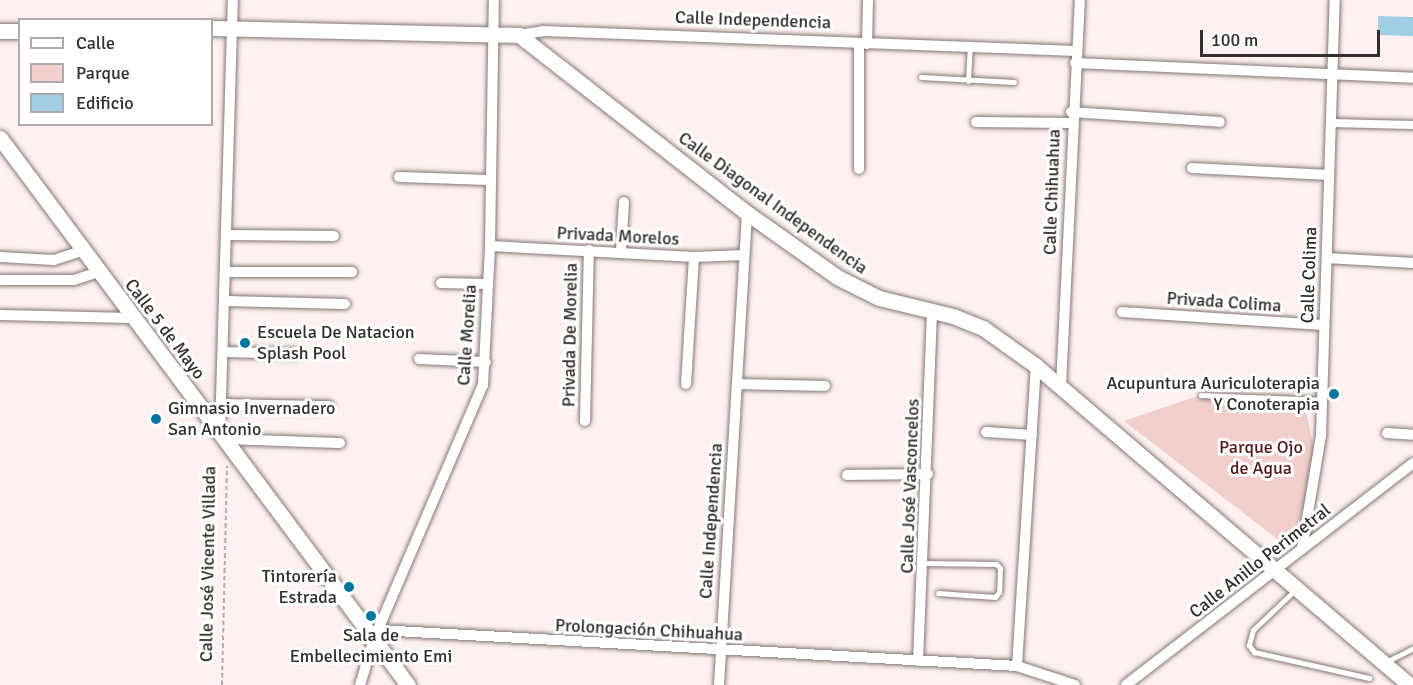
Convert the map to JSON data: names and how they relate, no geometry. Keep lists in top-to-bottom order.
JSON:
{
  "streets": {
    "main road": ["Calle Independencia", "Calle Diagonal Independencia", "Calle 5 de Mayo"],
    "street": [
      "Calle Chihuahua",
      "Privada Morelos",
      "Calle Colima",
      "Privada Colima",
      "Calle Morelia",
      "Privada De Morelia",
      "Calle José Vasconcelos",
      "Calle Anillo Perimetral",
      "Prolongación Chihuahua"
    ],
    "path": ["Calle José Vicente Villada"]
  },
  "crossings": [
    ["Calle Independencia", "Calle Chihuahua"],
    ["Calle Independencia", "Calle Diagonal Independencia"],
    ["Calle Independencia", "Privada Morelos"],
    ["Calle Independencia", "Calle Morelia"],
    ["Calle Independencia", "Prolongación Chihuahua"],
    ["Calle Chihuahua", "Calle Diagonal Independencia"],
    ["Calle Diagonal Independencia", "Calle José Vasconcelos"],
    ["Calle Diagonal Independencia", "Calle Anillo Perimetral"],
    ["Privada Morelos", "Calle Morelia"],
    ["Privada Morelos", "Privada De Morelia"],
    ["Calle Colima", "Privada Colima"],
    ["Calle Colima", "Calle Anillo Perimetral"],
    ["Calle 5 de Mayo", "Calle Morelia"],
    ["Calle 5 de Mayo", "Calle José Vicente Villada"],
    ["Calle 5 de Mayo", "Prolongación Chihuahua"],
    ["Calle Morelia", "Prolongación Chihuahua"],
    ["Calle José Vasconcelos", "Prolongación Chihuahua"]
  ],
  "parks": ["Parque Ojo de Agua"],
  "places": [
    "Escuela De Natacion Splash Pool",
    "Acupuntura Auriculoterapia Y Conoterapia",
    "Gimnasio Invernadero San Antonio",
    "Tintorería Estrada",
    "Sala de Embellecimiento Emi"
  ],
  "legend": ["Calle", "Parque", "Edificio"],
  "scale_bar": "100 m"
}
